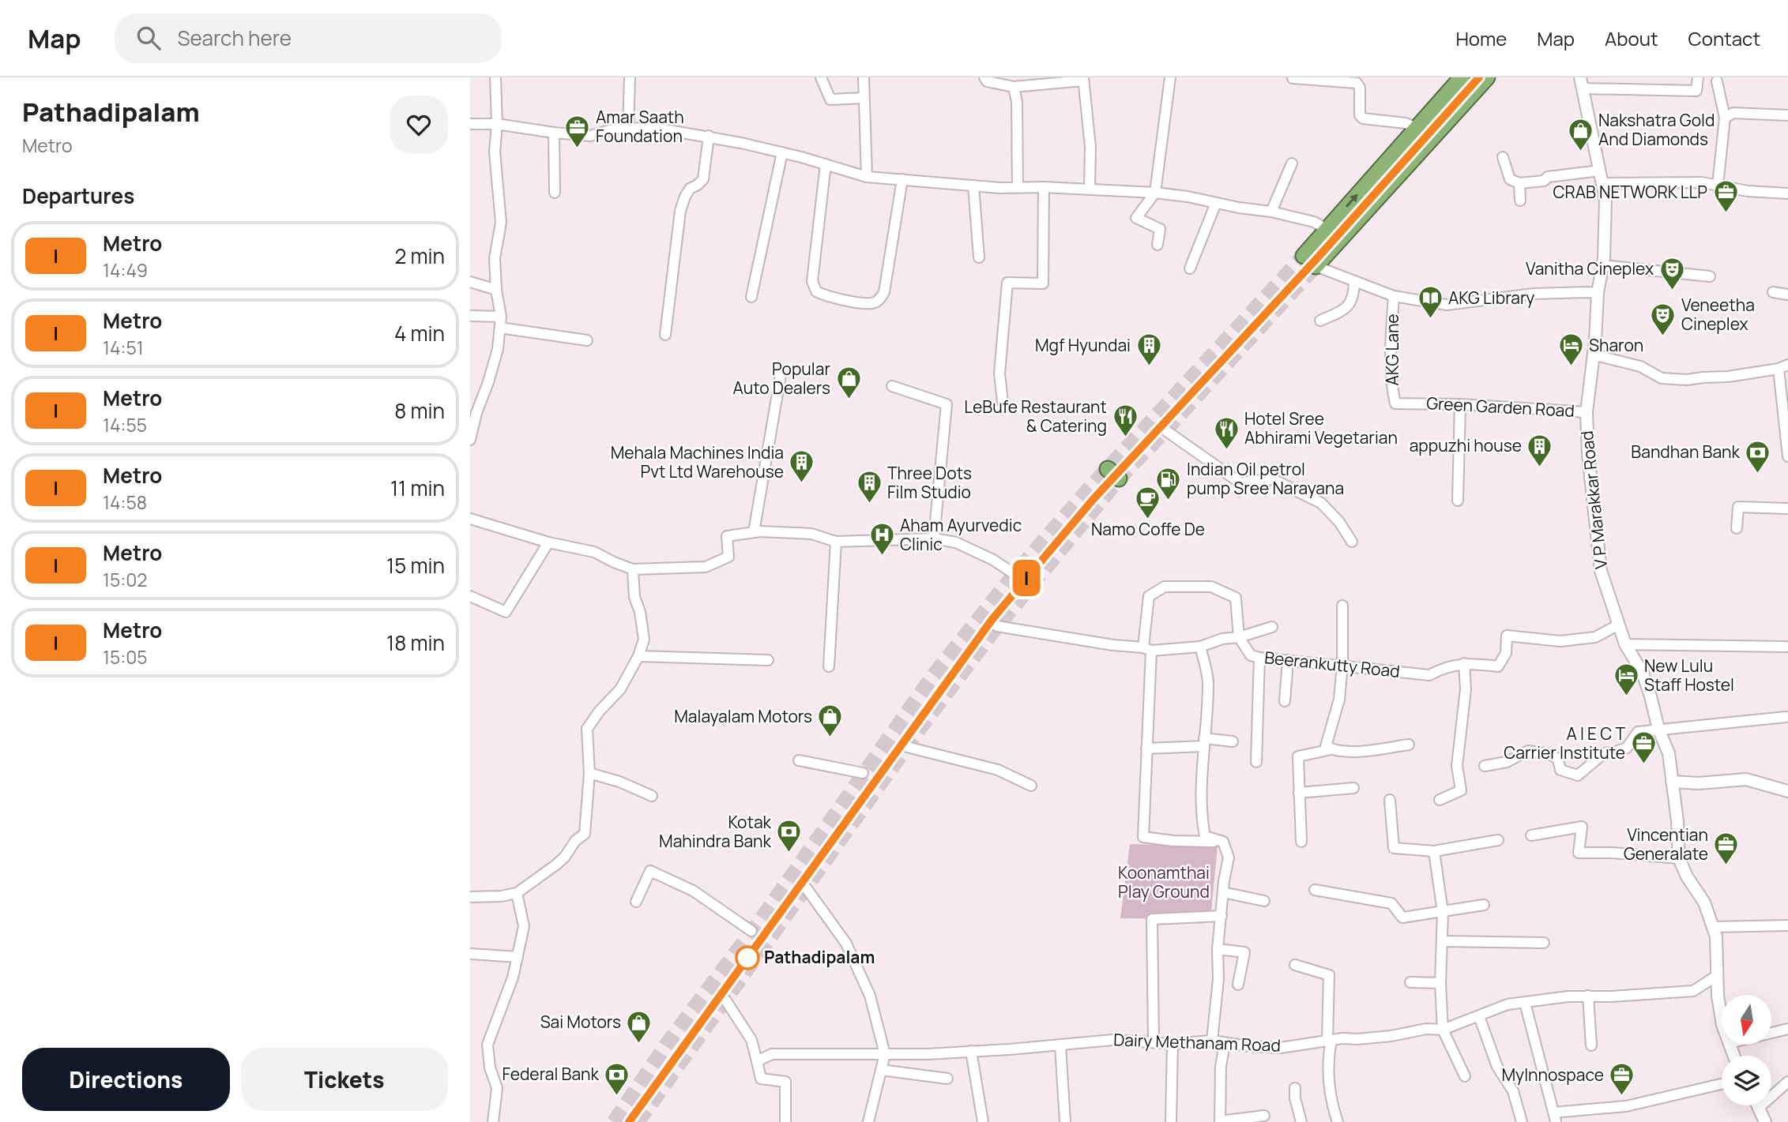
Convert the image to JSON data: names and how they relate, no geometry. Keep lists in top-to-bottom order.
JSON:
{
  "streets": {
    "street": [
      "AKG Lane",
      "Green Garden Road",
      "V P Marakkar Road",
      "Beerankutty Road",
      "Dairy Methanam Road"
    ]
  },
  "crossings": [
    ["AKG Lane", "Green Garden Road"],
    ["Green Garden Road", "V P Marakkar Road"],
    ["V P Marakkar Road", "Beerankutty Road"],
    ["V P Marakkar Road", "Dairy Methanam Road"]
  ],
  "parks": ["Koonamthai Play Ground"],
  "places": {
    "office": [
      "Amar Saath Foundation",
      "CRAB NETWORK LLP",
      "A I E C T Carrier Institute",
      "Vincentian Generalate",
      "Mylnnospace"
    ],
    "shop": [
      "Nakshatra Gold And Diamonds",
      "Popular Auto Dealers",
      "Malayalam Motors",
      "Sai Motors"
    ],
    "theatre": ["Vanitha Cineplex", "Veneetha Cineplex"],
    "library": ["AKG Library"],
    "building": [
      "Mgf Hyundai",
      "appuzhi house",
      "Mehala Machines India Pvt Ltd Warehouse",
      "Three Dots Film Studio"
    ],
    "hotel": ["Sharon", "New Lulu Staff Hostel"],
    "restaurant": ["LeBufe Restaurant & Catering", "Hotel Sree Abhirami Vegetarian"],
    "bank": ["Bandhan Bank", "Kotak Mahindra Bank", "Federal Bank"],
    "fuel station": ["Indian Oil petrol pump Sree Narayana"],
    "cafe": ["Namo Coffe De"],
    "hospital": ["Aham Ayurvedic Clinic"],
    "other": ["Pathadipalam"]
  },
  "lines": ["metro line I"],
  "north": "bottom",
  "page": {
    "header": "Map",
    "search": "Search here",
    "nav": [
      "Home",
      "Map",
      "About",
      "Contact"
    ],
    "heading": [
      ["Pathadipalam", "Metro"],
      "Departures"
    ],
    "on_map": "I",
    "list": [
      {
        "mark": "I",
        "name": "Metro",
        "note": "14:49",
        "value": "2 min"
      },
      {
        "mark": "I",
        "name": "Metro",
        "note": "14:51",
        "value": "4 min"
      },
      {
        "mark": "I",
        "name": "Metro",
        "note": "14:55",
        "value": "8 min"
      },
      {
        "mark": "I",
        "name": "Metro",
        "note": "14:58",
        "value": "11 min"
      },
      {
        "mark": "I",
        "name": "Metro",
        "note": "15:02",
        "value": "15 min"
      },
      {
        "mark": "I",
        "name": "Metro",
        "note": "15:05",
        "value": "18 min"
      }
    ],
    "buttons": ["Directions", "Tickets"]
  }
}
